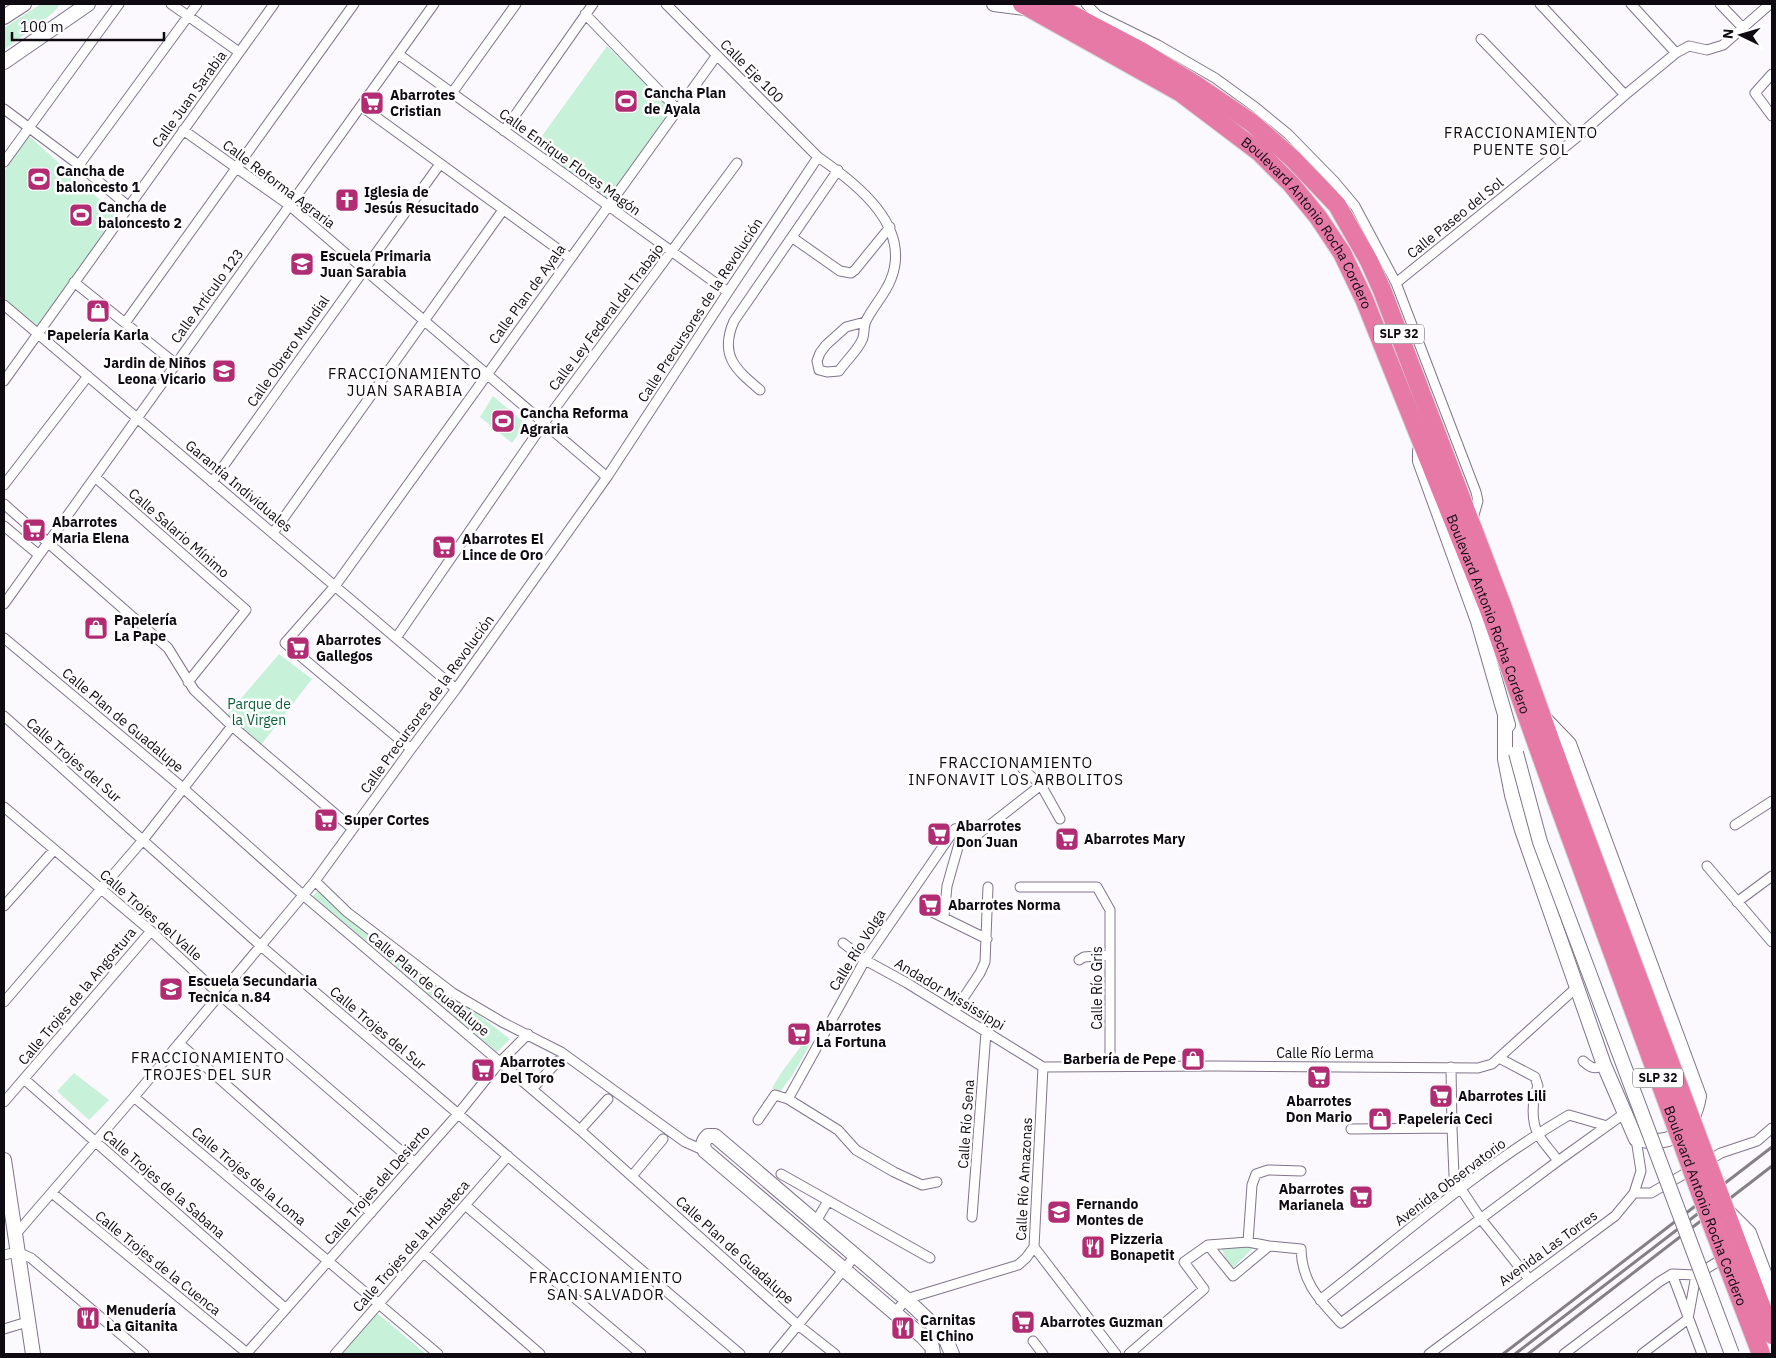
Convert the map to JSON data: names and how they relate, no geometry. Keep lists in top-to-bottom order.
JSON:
{
  "streets": {
    "highway": ["Boulevard Antonio Rocha Cordero", "SLP 32"],
    "street": [
      "Calle Eje 100",
      "Calle Juan Sarabia",
      "Calle Enrique Flores Magón",
      "Calle Reforma Agraria",
      "Calle Paseo del Sol",
      "Calle Plan de Ayala",
      "Calle Artículo 123",
      "Calle Precursores de la Revolución",
      "Calle Ley Federal del Trabajo",
      "Calle Obrero Mundial",
      "Garantía Individuales",
      "Calle Salario Mínimo",
      "Calle Plan de Guadalupe",
      "Calle Trojes del Sur",
      "Calle Trojes del Valle",
      "Calle Río Volga",
      "Calle Río Gris",
      "Andador Mississippi",
      "Calle Trojes de la Angostura",
      "Calle Río Lerma",
      "Calle Río Sena",
      "Calle Trojes de la Loma",
      "Calle Río Amazonas",
      "Avenida Observatorio",
      "Calle Trojes de la Sabana",
      "Calle Trojes del Desierto",
      "Calle Trojes de la Huasteca",
      "Avenida Las Torres",
      "Calle Trojes de la Cuenca"
    ]
  },
  "crossings": [
    ["Calle Eje 100", "Calle Plan de Ayala"],
    ["Calle Eje 100", "Calle Precursores de la Revolución"],
    ["Calle Juan Sarabia", "Calle Reforma Agraria"],
    ["Calle Juan Sarabia", "Garantía Individuales"],
    ["Calle Enrique Flores Magón", "Calle Plan de Ayala"],
    ["Calle Enrique Flores Magón", "Calle Artículo 123"],
    ["Calle Enrique Flores Magón", "Calle Precursores de la Revolución"],
    ["Calle Enrique Flores Magón", "Calle Ley Federal del Trabajo"],
    ["Calle Reforma Agraria", "Calle Plan de Ayala"],
    ["Calle Reforma Agraria", "Calle Artículo 123"],
    ["Calle Reforma Agraria", "Calle Precursores de la Revolución"],
    ["Calle Reforma Agraria", "Calle Ley Federal del Trabajo"],
    ["Calle Reforma Agraria", "Calle Obrero Mundial"],
    ["Calle Plan de Ayala", "Calle Precursores de la Revolución"],
    ["Calle Plan de Ayala", "Garantía Individuales"],
    ["Calle Artículo 123", "Garantía Individuales"],
    ["Calle Artículo 123", "Calle Salario Mínimo"],
    ["Calle Precursores de la Revolución", "Garantía Individuales"],
    ["Calle Precursores de la Revolución", "Calle Plan de Guadalupe"],
    ["Calle Precursores de la Revolución", "Calle Trojes del Sur"],
    ["Calle Precursores de la Revolución", "Calle Trojes del Valle"],
    ["Calle Precursores de la Revolución", "Calle Trojes de la Loma"],
    ["Calle Precursores de la Revolución", "Calle Trojes de la Sabana"],
    ["Calle Precursores de la Revolución", "Calle Trojes de la Cuenca"],
    ["Calle Ley Federal del Trabajo", "Garantía Individuales"],
    ["Calle Obrero Mundial", "Garantía Individuales"],
    ["Calle Plan de Guadalupe", "Calle Trojes del Desierto"],
    ["Calle Trojes del Sur", "Calle Trojes del Desierto"],
    ["Calle Trojes del Sur", "Calle Trojes de la Huasteca"],
    ["Calle Trojes del Valle", "Calle Trojes de la Angostura"],
    ["Calle Trojes del Valle", "Calle Trojes del Desierto"],
    ["Calle Río Volga", "Andador Mississippi"],
    ["Calle Río Gris", "Calle Río Lerma"],
    ["Andador Mississippi", "Calle Río Lerma"],
    ["Andador Mississippi", "Calle Río Sena"],
    ["Andador Mississippi", "Calle Río Amazonas"],
    ["Calle Trojes de la Angostura", "Calle Trojes de la Sabana"],
    ["Calle Río Lerma", "Calle Río Amazonas"],
    ["Calle Trojes de la Loma", "Calle Trojes del Desierto"],
    ["Calle Trojes de la Loma", "Calle Trojes de la Huasteca"],
    ["Calle Trojes de la Sabana", "Calle Trojes del Desierto"],
    ["Calle Trojes del Desierto", "Calle Trojes de la Cuenca"]
  ],
  "districts": [
    "FRACCIONAMIENTO PUENTE SOL",
    "FRACCIONAMIENTO JUAN SARABIA",
    "FRACCIONAMIENTO INFONAVIT LOS ARBOLITOS",
    "FRACCIONAMIENTO TROJES DEL SUR",
    "FRACCIONAMIENTO SAN SALVADOR"
  ],
  "parks": ["Parque de la Virgen"],
  "places": {
    "sports": [
      "Cancha Plan de Ayala",
      "Cancha de baloncesto 1",
      "Cancha de baloncesto 2",
      "Cancha Reforma Agraria"
    ],
    "supermarket": [
      "Abarrotes Cristian",
      "Abarrotes Maria Elena",
      "Abarrotes El Lince de Oro",
      "Abarrotes Gallegos",
      "Super Cortes",
      "Abarrotes Don Juan",
      "Abarrotes Mary",
      "Abarrotes Norma",
      "Abarrotes La Fortuna",
      "Abarrotes Del Toro",
      "Abarrotes Don Mario",
      "Abarrotes Lili",
      "Abarrotes Marianela",
      "Abarrotes Guzman"
    ],
    "church": ["Iglesia de Jesús Resucitado"],
    "school or university": [
      "Escuela Primaria Juan Sarabia",
      "Jardin de Niños Leona Vicario",
      "Escuela Secundaria Tecnica n.84",
      "Fernando Montes de"
    ],
    "shop": [
      "Papelería Karla",
      "Papelería La Pape",
      "Barbería de Pepe",
      "Papelería Ceci"
    ],
    "restaurant": ["Pizzeria Bonapetit", "Menudería La Gitanita", "Carnitas El Chino"]
  },
  "scale_bar": "100 m",
  "north": "left"
}
